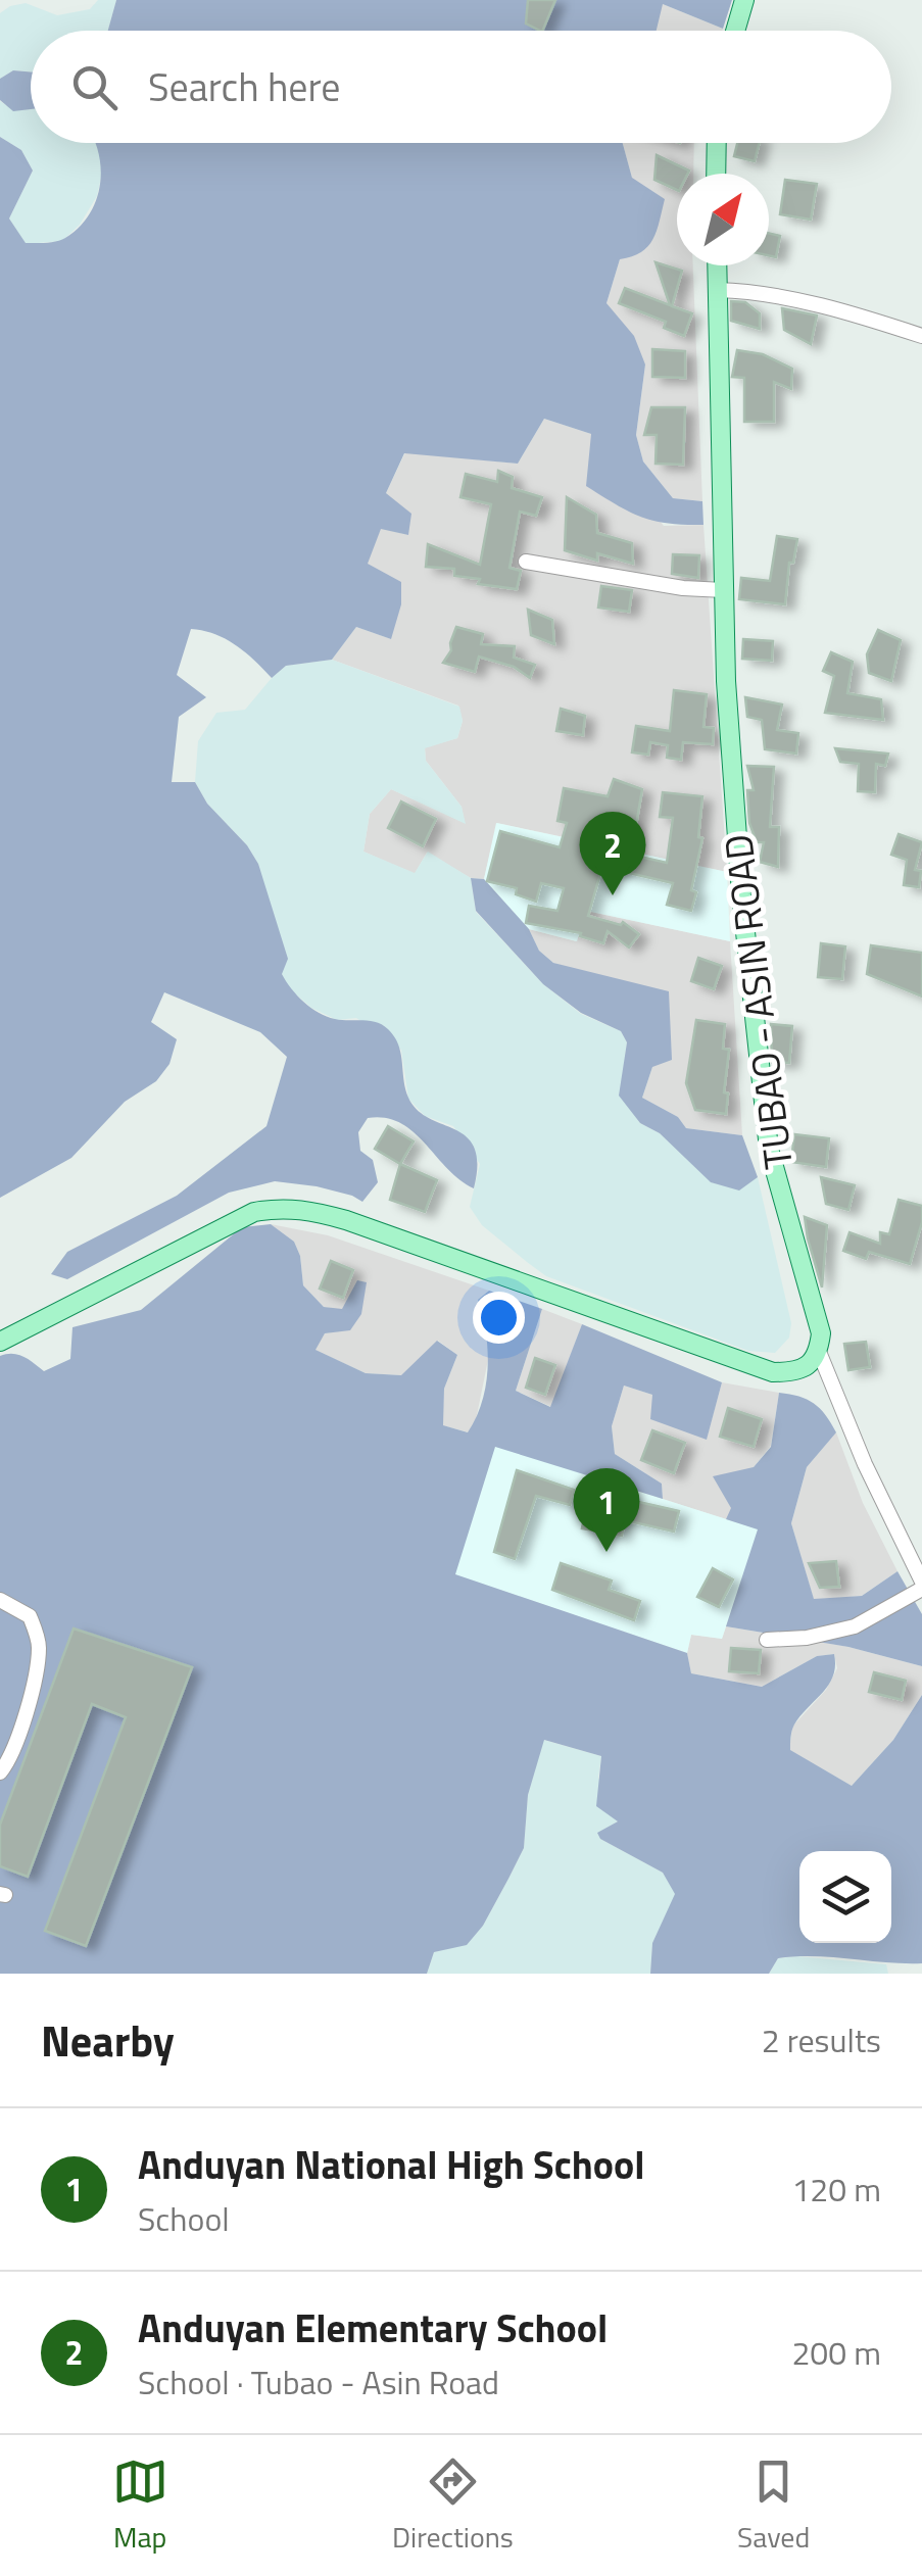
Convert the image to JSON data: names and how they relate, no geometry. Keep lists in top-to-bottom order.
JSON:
{
  "streets": {
    "main road": ["TUBAO - ASIN ROAD"]
  },
  "north": "top right",
  "page": {
    "search": "Search here",
    "pins": ["2", "1"],
    "heading": ["Nearby", "2 results"],
    "list": [
      {
        "mark": "1",
        "name": "Anduyan National High School",
        "note": "School",
        "value": "120 m"
      },
      {
        "mark": "2",
        "name": "Anduyan Elementary School",
        "note": "School · Tubao - Asin Road",
        "value": "200 m"
      }
    ],
    "nav": ["Map", "Directions", "Saved"]
  }
}
